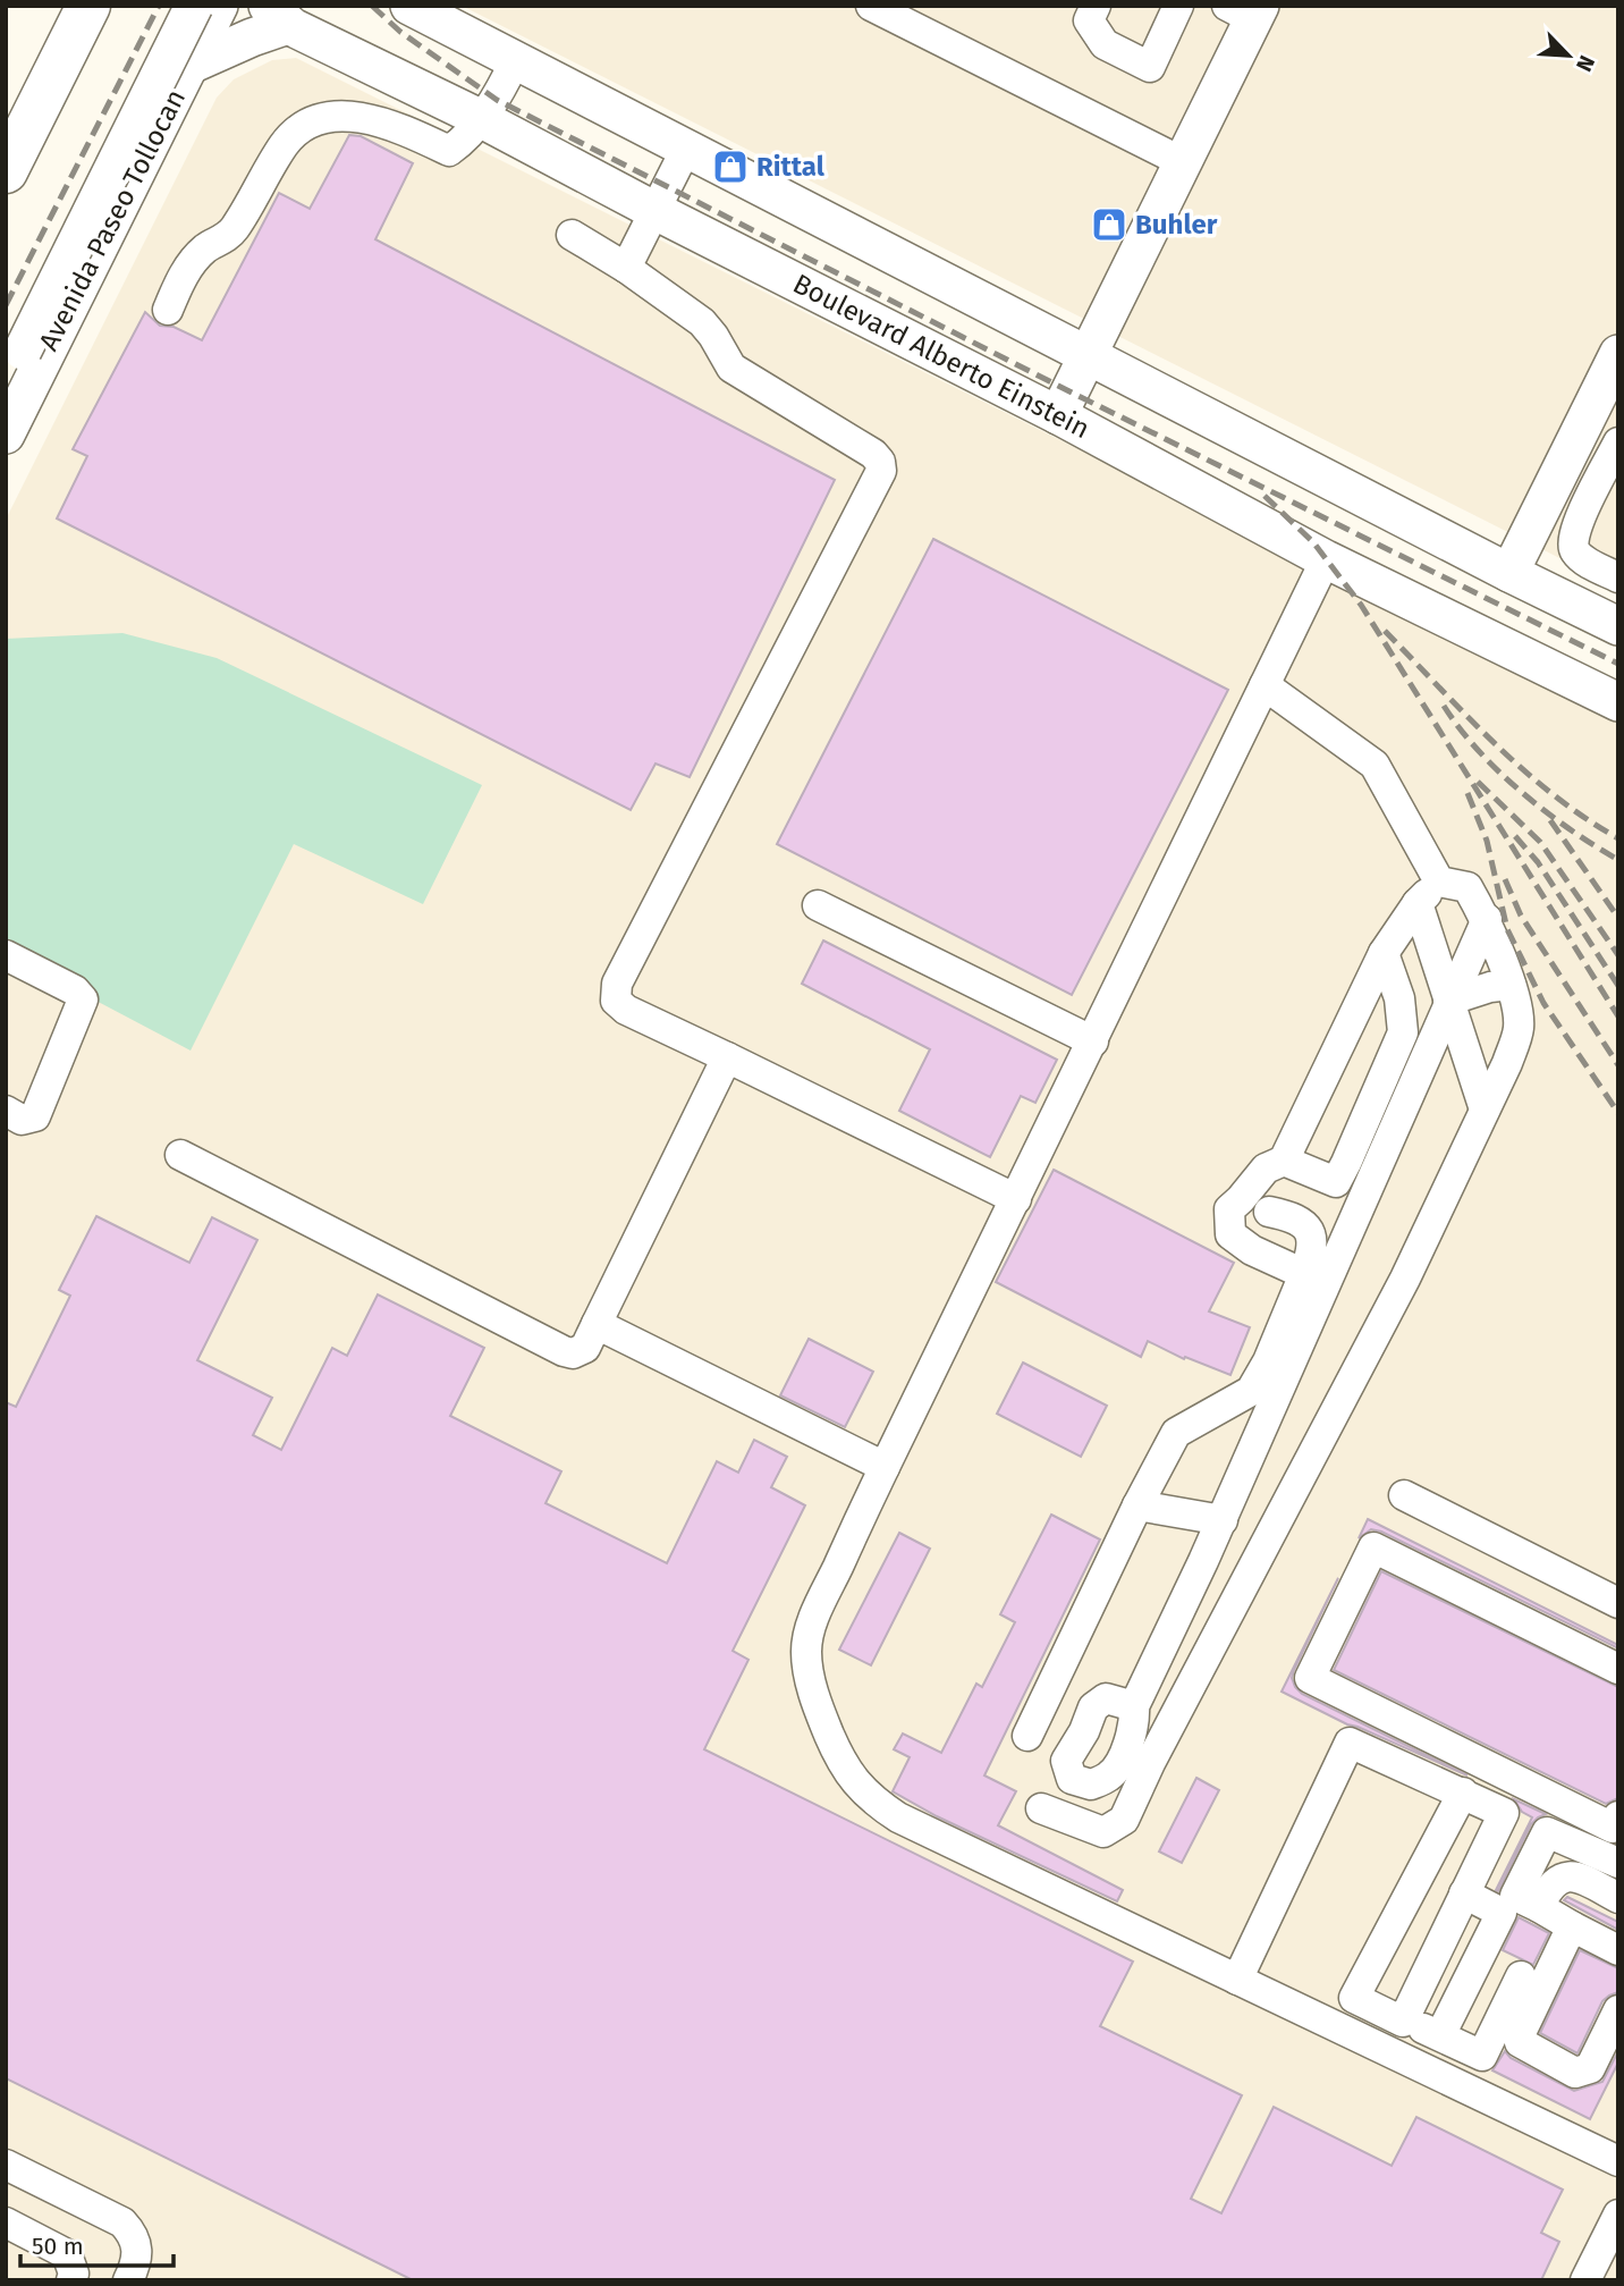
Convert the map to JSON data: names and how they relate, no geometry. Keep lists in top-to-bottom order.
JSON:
{
  "streets": {
    "main road": ["Avenida Paseo Tollocan", "Boulevard Alberto Einstein"]
  },
  "places": {
    "shop": ["Rittal", "Buhler"]
  },
  "scale_bar": "50 m",
  "north": "bottom right"
}
